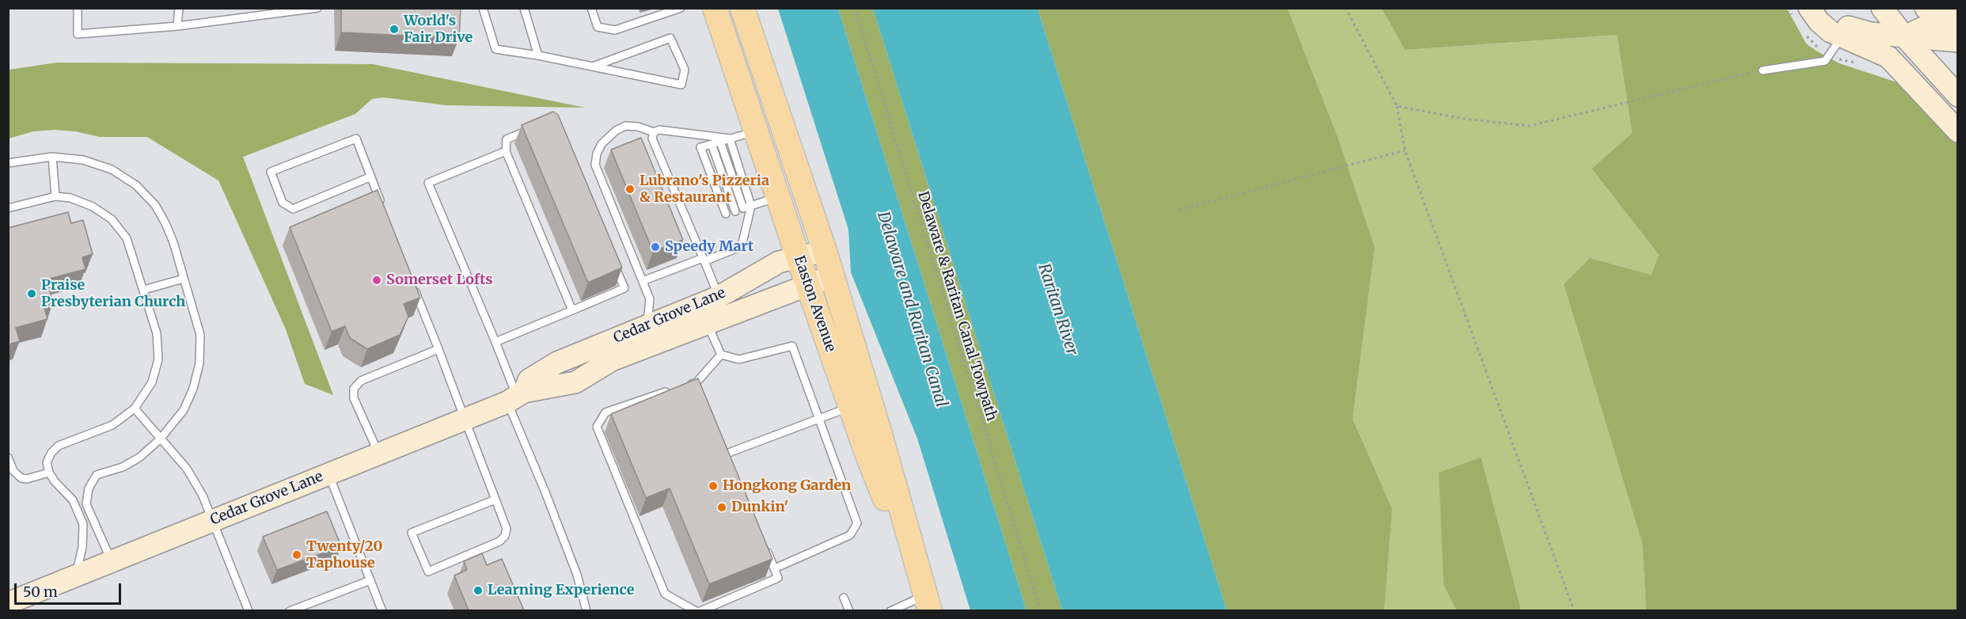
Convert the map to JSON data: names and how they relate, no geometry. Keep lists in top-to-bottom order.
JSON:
{
  "streets": {
    "main road": ["Easton Avenue", "Cedar Grove Lane"],
    "path": ["Delaware & Raritan Canal Towpath"]
  },
  "crossings": [
    ["Easton Avenue", "Cedar Grove Lane"]
  ],
  "water": ["Delaware and Raritan Canal", "Raritan River"],
  "places": [
    "World's Fair Drive",
    "Lubrano's Pizzeria & Restaurant",
    "Speedy Mart",
    "Somerset Lofts",
    "Praise Presbyterian Church",
    "Hongkong Garden",
    "Dunkin'",
    "Twenty/20 Taphouse",
    "Learning Experience"
  ],
  "scale_bar": "50 m"
}
